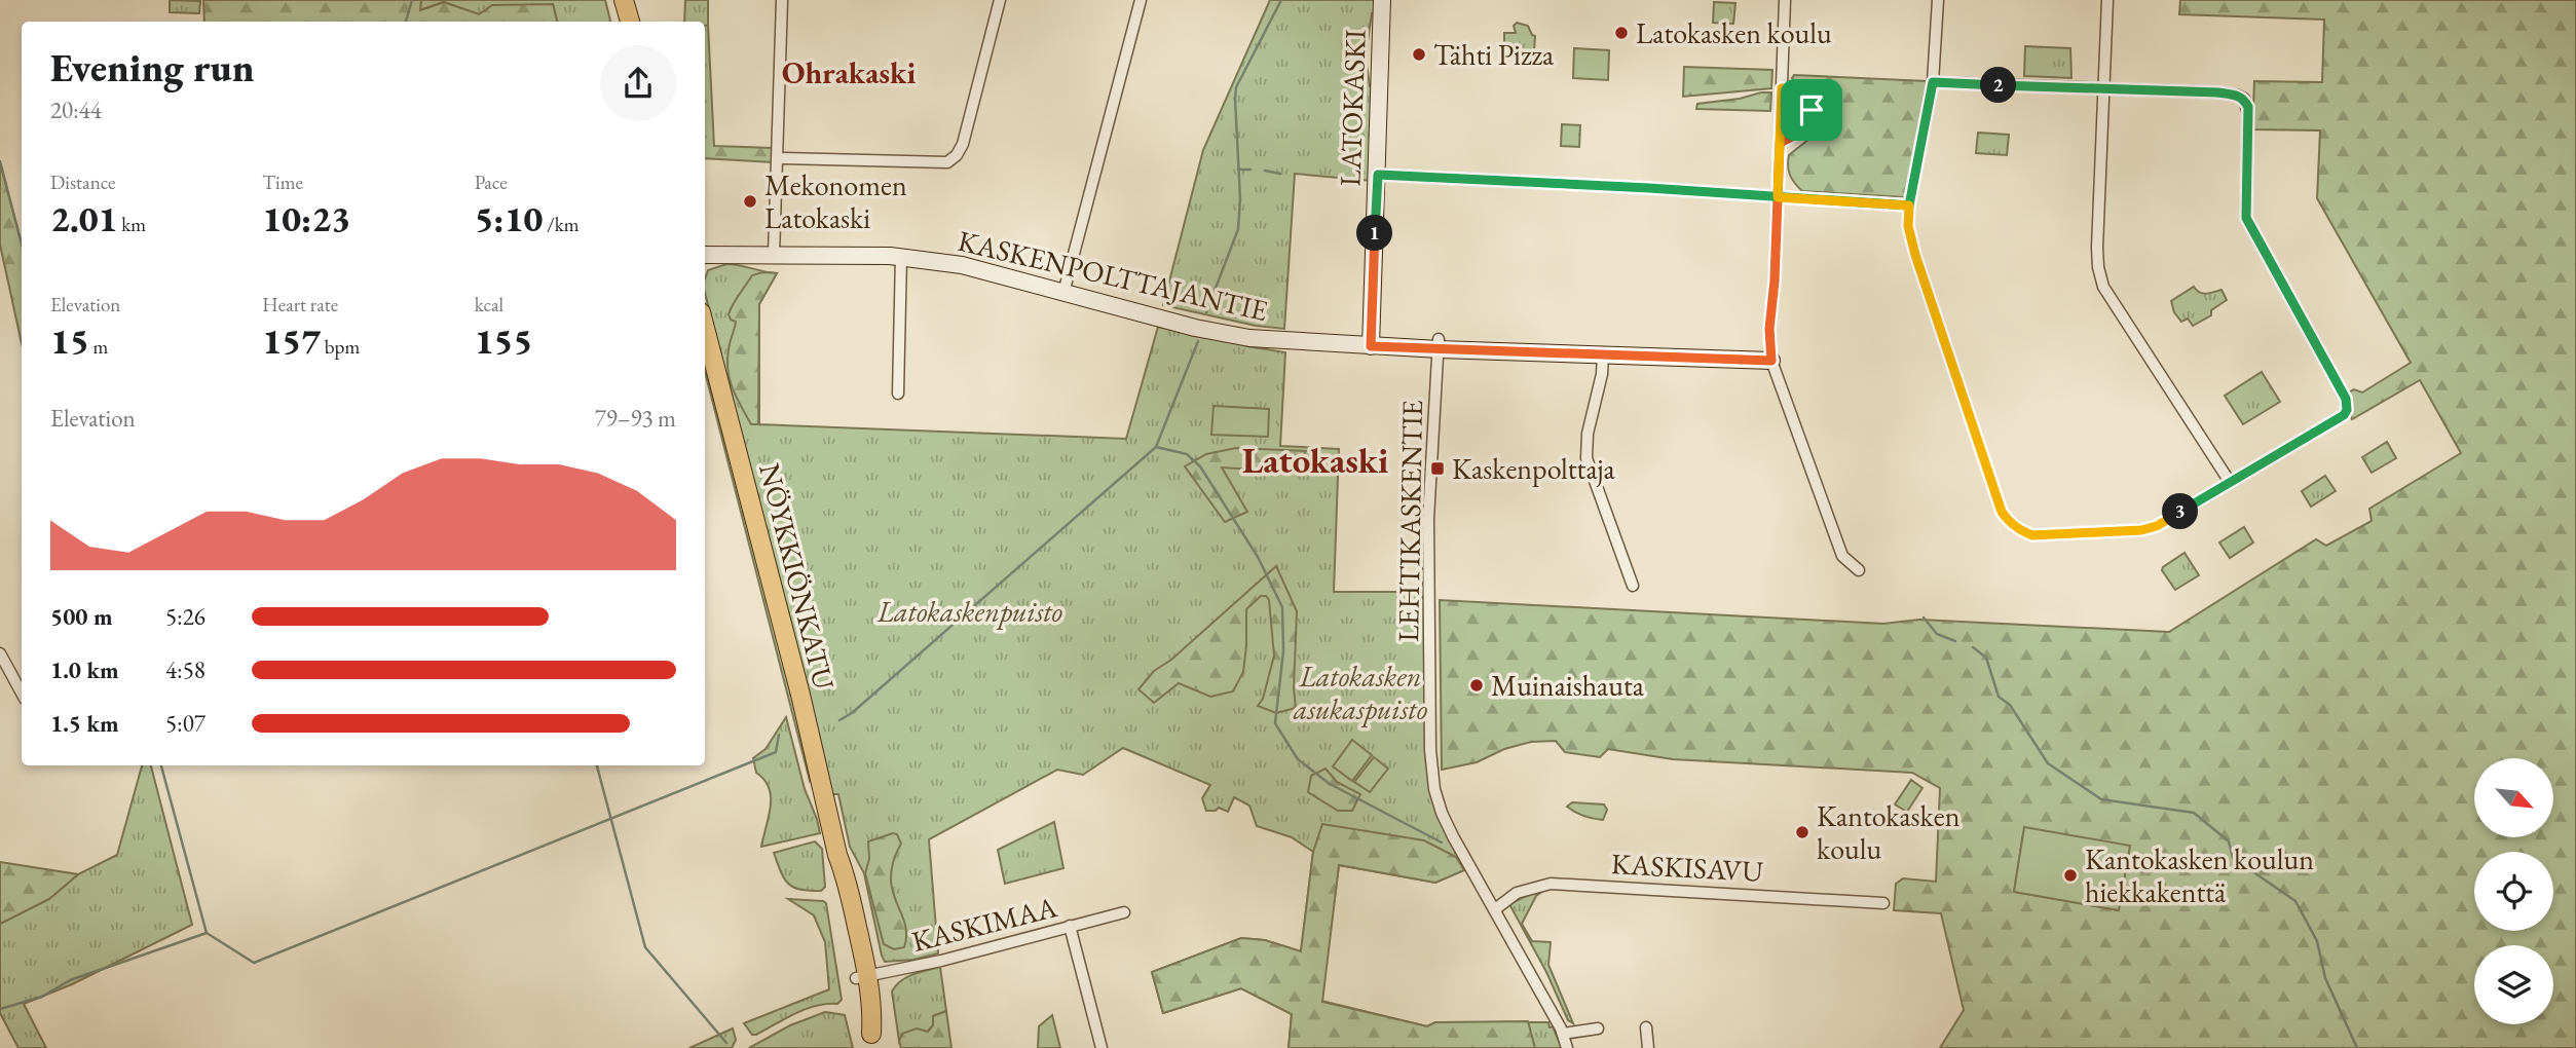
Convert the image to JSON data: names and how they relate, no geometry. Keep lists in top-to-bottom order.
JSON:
{
  "streets": {
    "main road": ["NÖYKKIÖNKATU"],
    "street": [
      "LATOKASKI",
      "KASKENPOLTTAJANTIE",
      "LEHTIKASKENTIE",
      "KASKISAVU",
      "KASKIMAA"
    ]
  },
  "crossings": [
    ["LATOKASKI", "KASKENPOLTTAJANTIE"],
    ["KASKENPOLTTAJANTIE", "LEHTIKASKENTIE"],
    ["LEHTIKASKENTIE", "KASKISAVU"],
    ["NÖYKKIÖNKATU", "KASKIMAA"]
  ],
  "districts": ["Ohrakaski", "Latokaski"],
  "parks": ["Latokaskenpuisto", "Latokasken asukaspuisto"],
  "places": {
    "other": [
      "Latokasken koulu",
      "Tähti Pizza",
      "Mekonomen Latokaski",
      "Muinaishauta",
      "Kantokasken koulu",
      "Kantokasken koulun hiekkakenttä"
    ],
    "transit": ["Kaskenpolttaja"]
  },
  "north": "bottom right",
  "page": {
    "heading": ["Evening run", "20:44"],
    "pins": ["2", "1", "3"],
    "stats": [
      ["Distance", "2.01 km"],
      ["Time", "10:23"],
      ["Pace", "5:10 /km"],
      ["Elevation", "15 m"],
      ["Heart rate", "157 bpm"],
      ["kcal", "155"]
    ],
    "chart": ["Elevation", "79–93 m"],
    "list": [
      {
        "name": "500 m",
        "note": "5:26"
      },
      {
        "name": "1.0 km",
        "note": "4:58"
      },
      {
        "name": "1.5 km",
        "note": "5:07"
      }
    ]
  }
}
